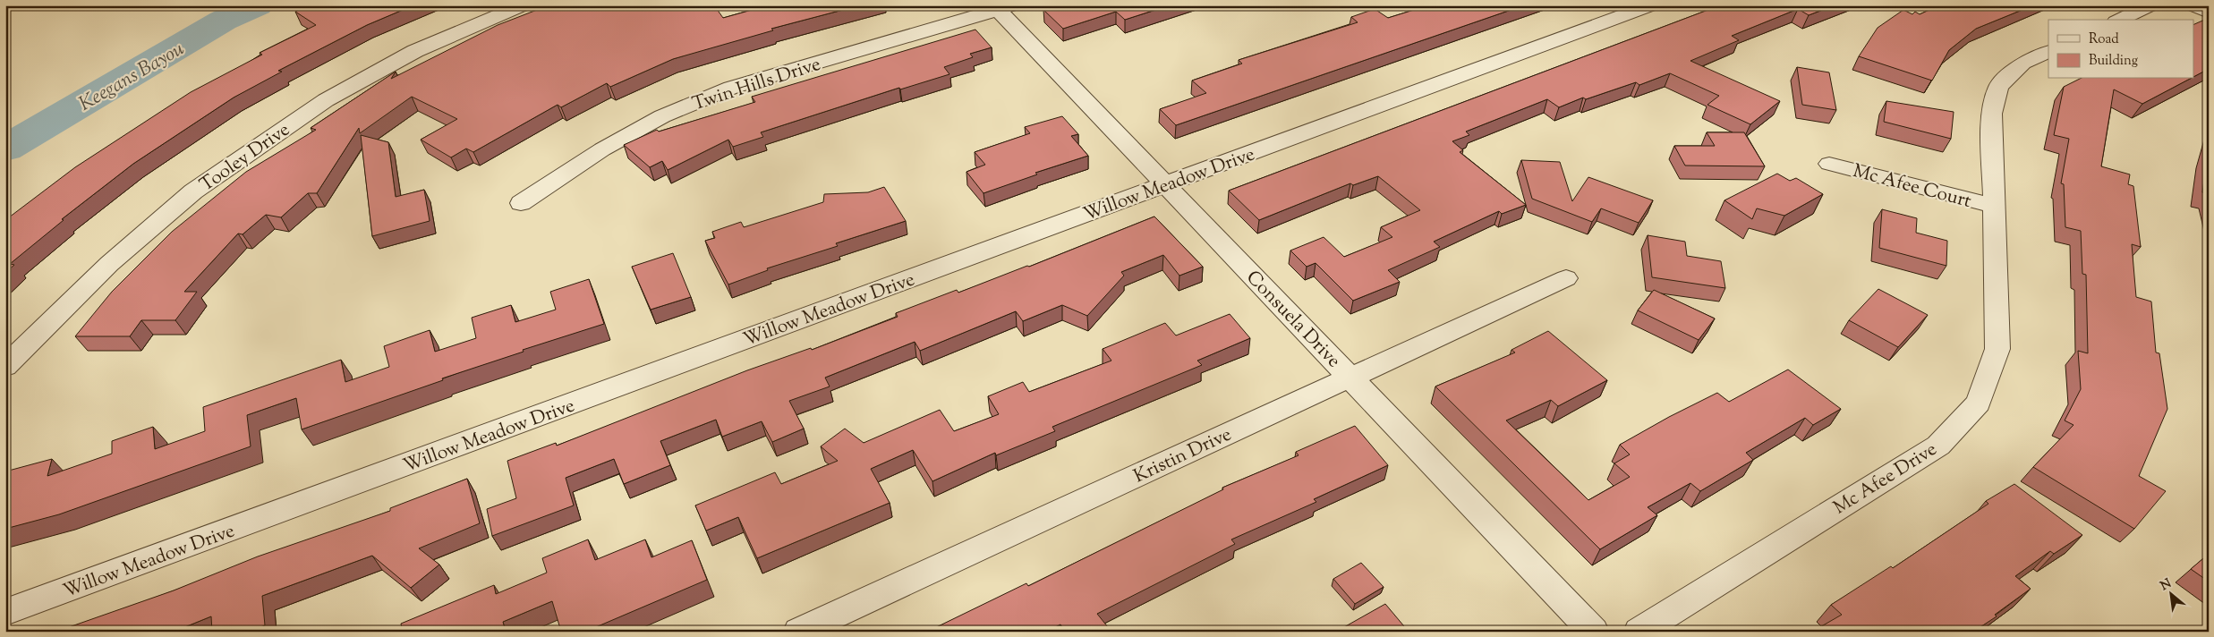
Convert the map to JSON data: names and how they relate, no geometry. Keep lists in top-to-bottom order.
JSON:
{
  "streets": {
    "street": [
      "Twin Hills Drive",
      "Tooley Drive",
      "Willow Meadow Drive",
      "Mc Afee Court",
      "Consuela Drive",
      "Kristin Drive",
      "Mc Afee Drive"
    ]
  },
  "crossings": [
    ["Twin Hills Drive", "Consuela Drive"],
    ["Willow Meadow Drive", "Consuela Drive"],
    ["Mc Afee Court", "Mc Afee Drive"],
    ["Consuela Drive", "Kristin Drive"]
  ],
  "water": ["Keegans Bayou"],
  "legend": ["Road", "Building"],
  "north": "top left"
}
